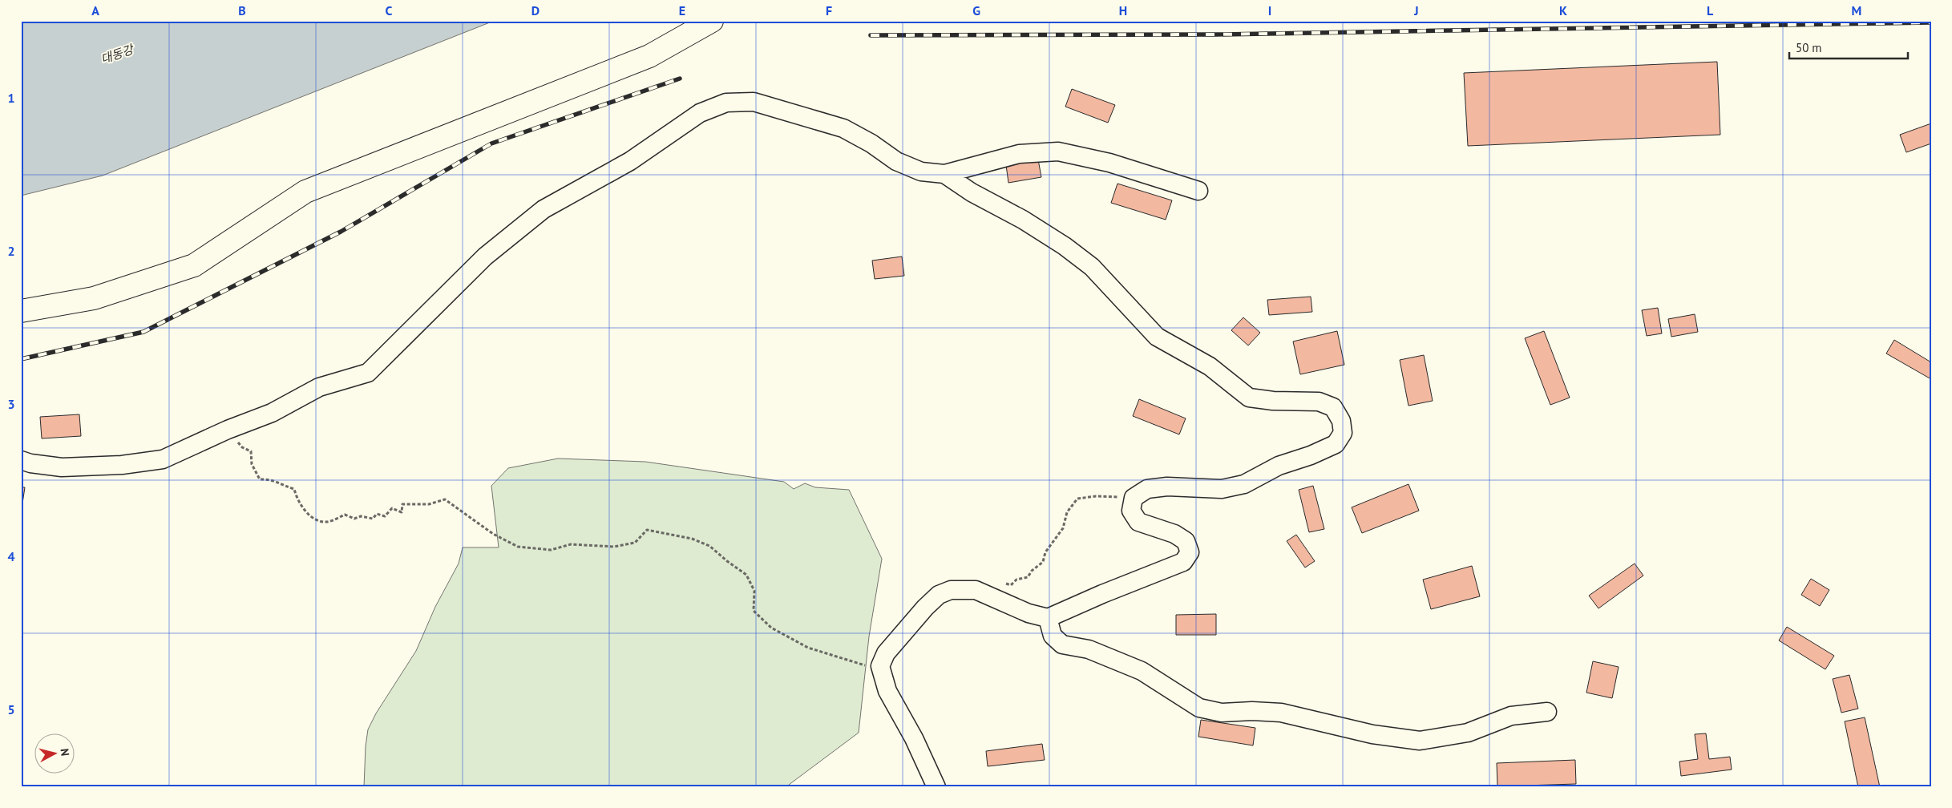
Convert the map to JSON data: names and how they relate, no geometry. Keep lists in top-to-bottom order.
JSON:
{
  "water": ["대동강"],
  "scale_bar": "50 m",
  "north": "right",
  "grid": {
    "columns": [
      "A",
      "B",
      "C",
      "D",
      "E",
      "F",
      "G",
      "H",
      "I",
      "J",
      "K",
      "L",
      "M"
    ],
    "rows": [
      "1",
      "2",
      "3",
      "4",
      "5"
    ]
  }
}
